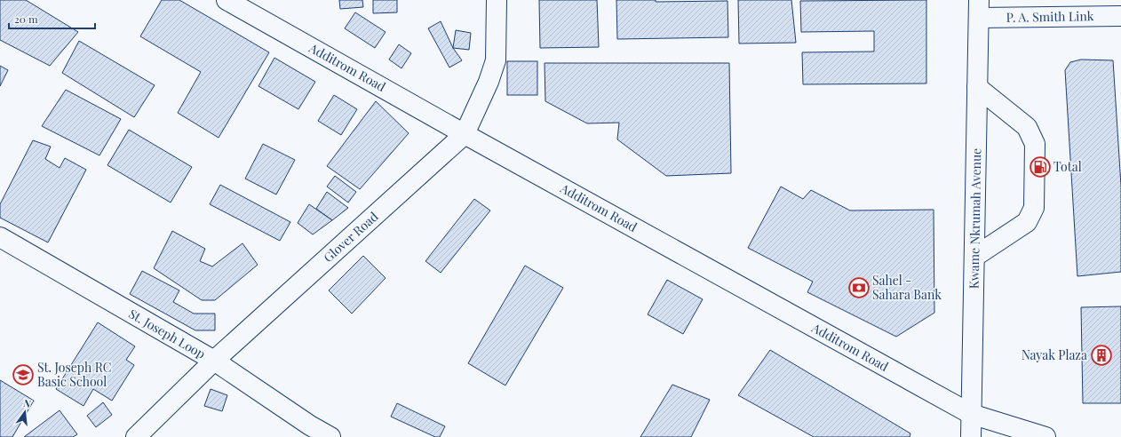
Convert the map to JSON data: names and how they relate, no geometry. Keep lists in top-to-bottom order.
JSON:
{
  "streets": {
    "street": [
      "P. A. Smith Link",
      "Additrom Road",
      "Kwame Nkrumah Avenue",
      "Glover Road",
      "St. Joseph Loop"
    ]
  },
  "crossings": [
    ["P. A. Smith Link", "Kwame Nkrumah Avenue"],
    ["Additrom Road", "Kwame Nkrumah Avenue"],
    ["Additrom Road", "Glover Road"],
    ["Glover Road", "St. Joseph Loop"]
  ],
  "places": {
    "fuel station": ["Total"],
    "bank": ["Sahel - Sahara Bank"],
    "building": ["Nayak Plaza"],
    "school or university": ["St. Joseph RC Basic School"]
  },
  "scale_bar": "20 m",
  "north": "top"
}
